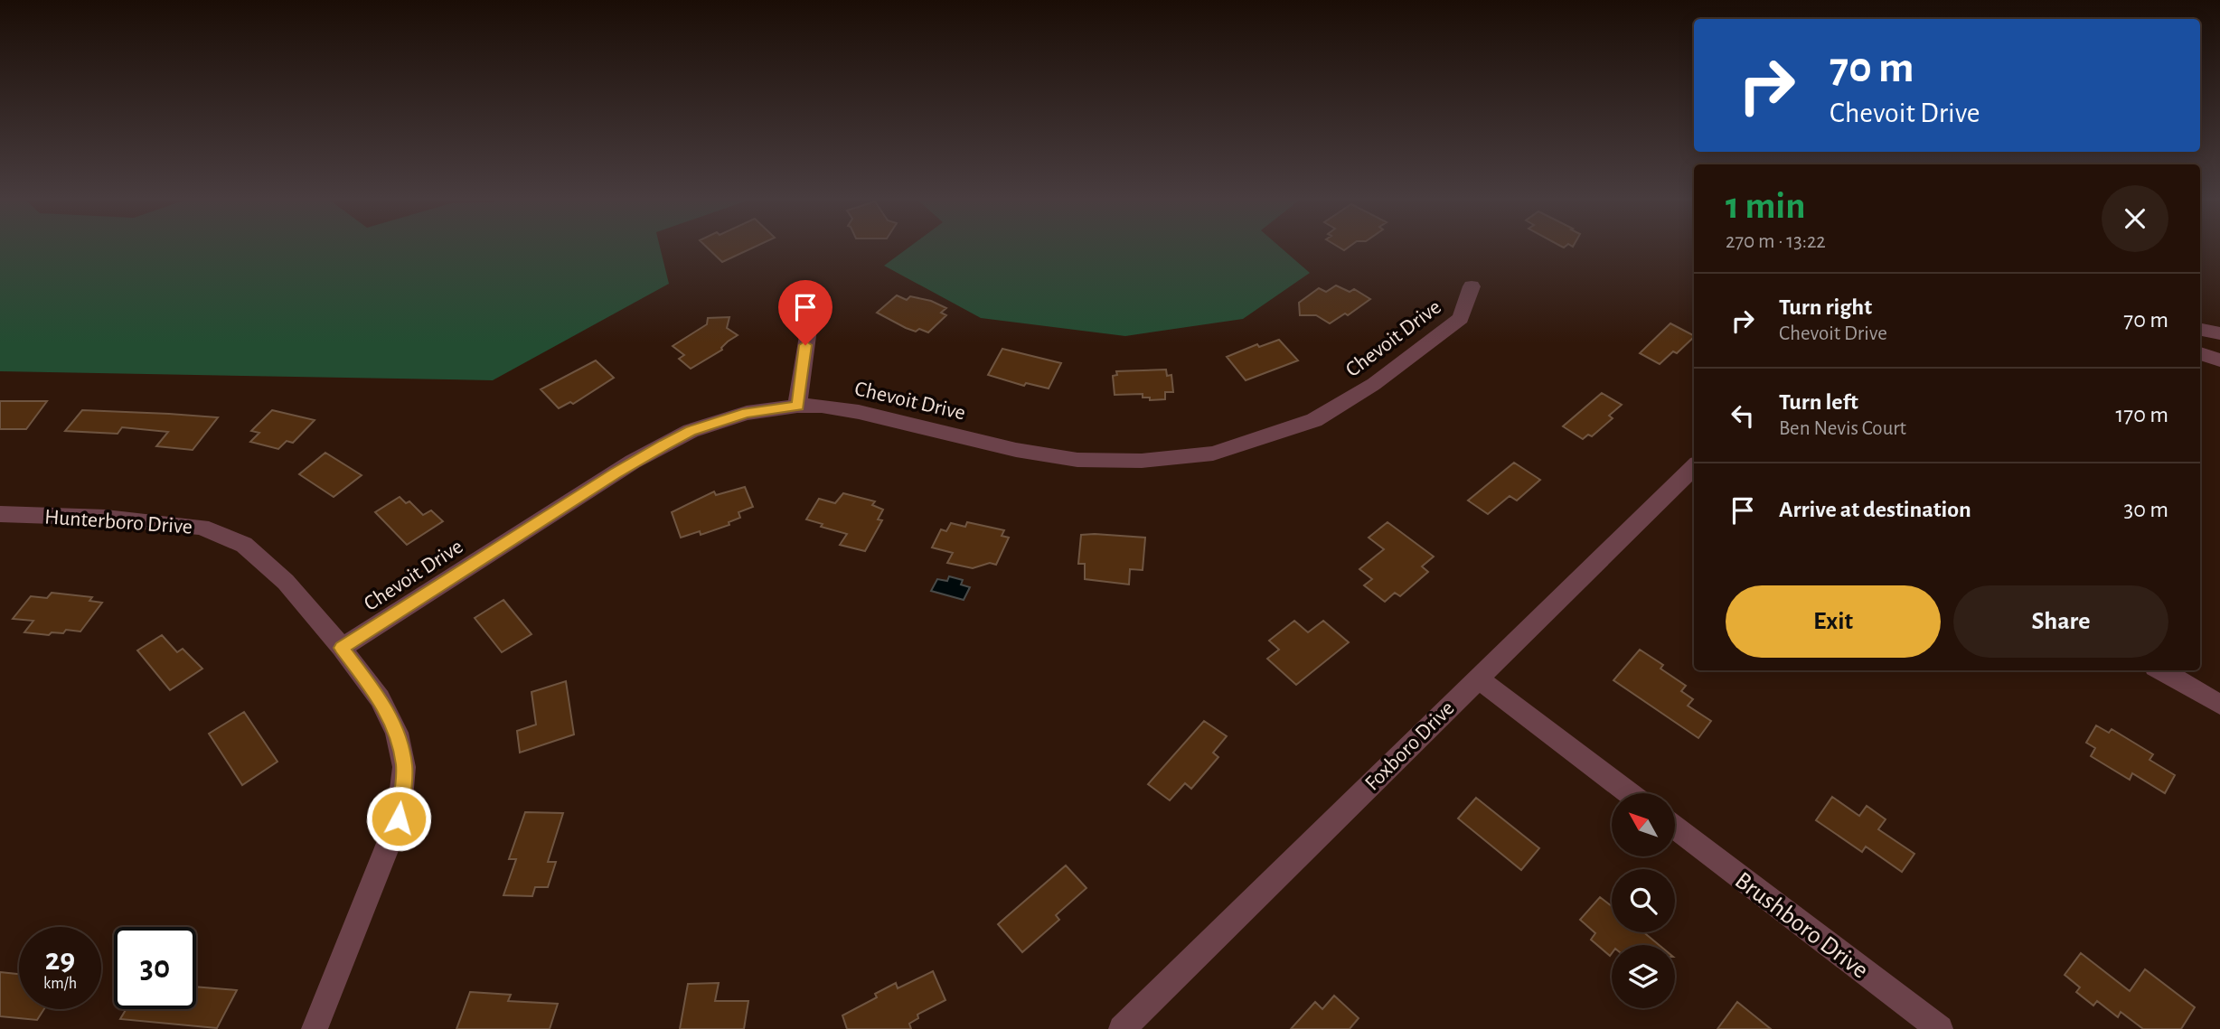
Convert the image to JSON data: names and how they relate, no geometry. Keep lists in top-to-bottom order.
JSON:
{
  "streets": {
    "street": [
      "Chevoit Drive",
      "Hunterboro Drive",
      "Foxboro Drive",
      "Brushboro Drive"
    ]
  },
  "crossings": [
    ["Chevoit Drive", "Hunterboro Drive"]
  ],
  "north": "top left",
  "page": {
    "turn": ["70 m", "Chevoit Drive"],
    "heading": ["1 min", "270 m · 13:22"],
    "list": [
      {
        "name": "Turn right",
        "note": "Chevoit Drive",
        "value": "70 m"
      },
      {
        "name": "Turn left",
        "note": "Ben Nevis Court",
        "value": "170 m"
      },
      {
        "name": "Arrive at destination",
        "value": "30 m"
      }
    ],
    "buttons": ["Exit", "Share"],
    "speed": "29 km/h",
    "limit": "30"
  }
}
